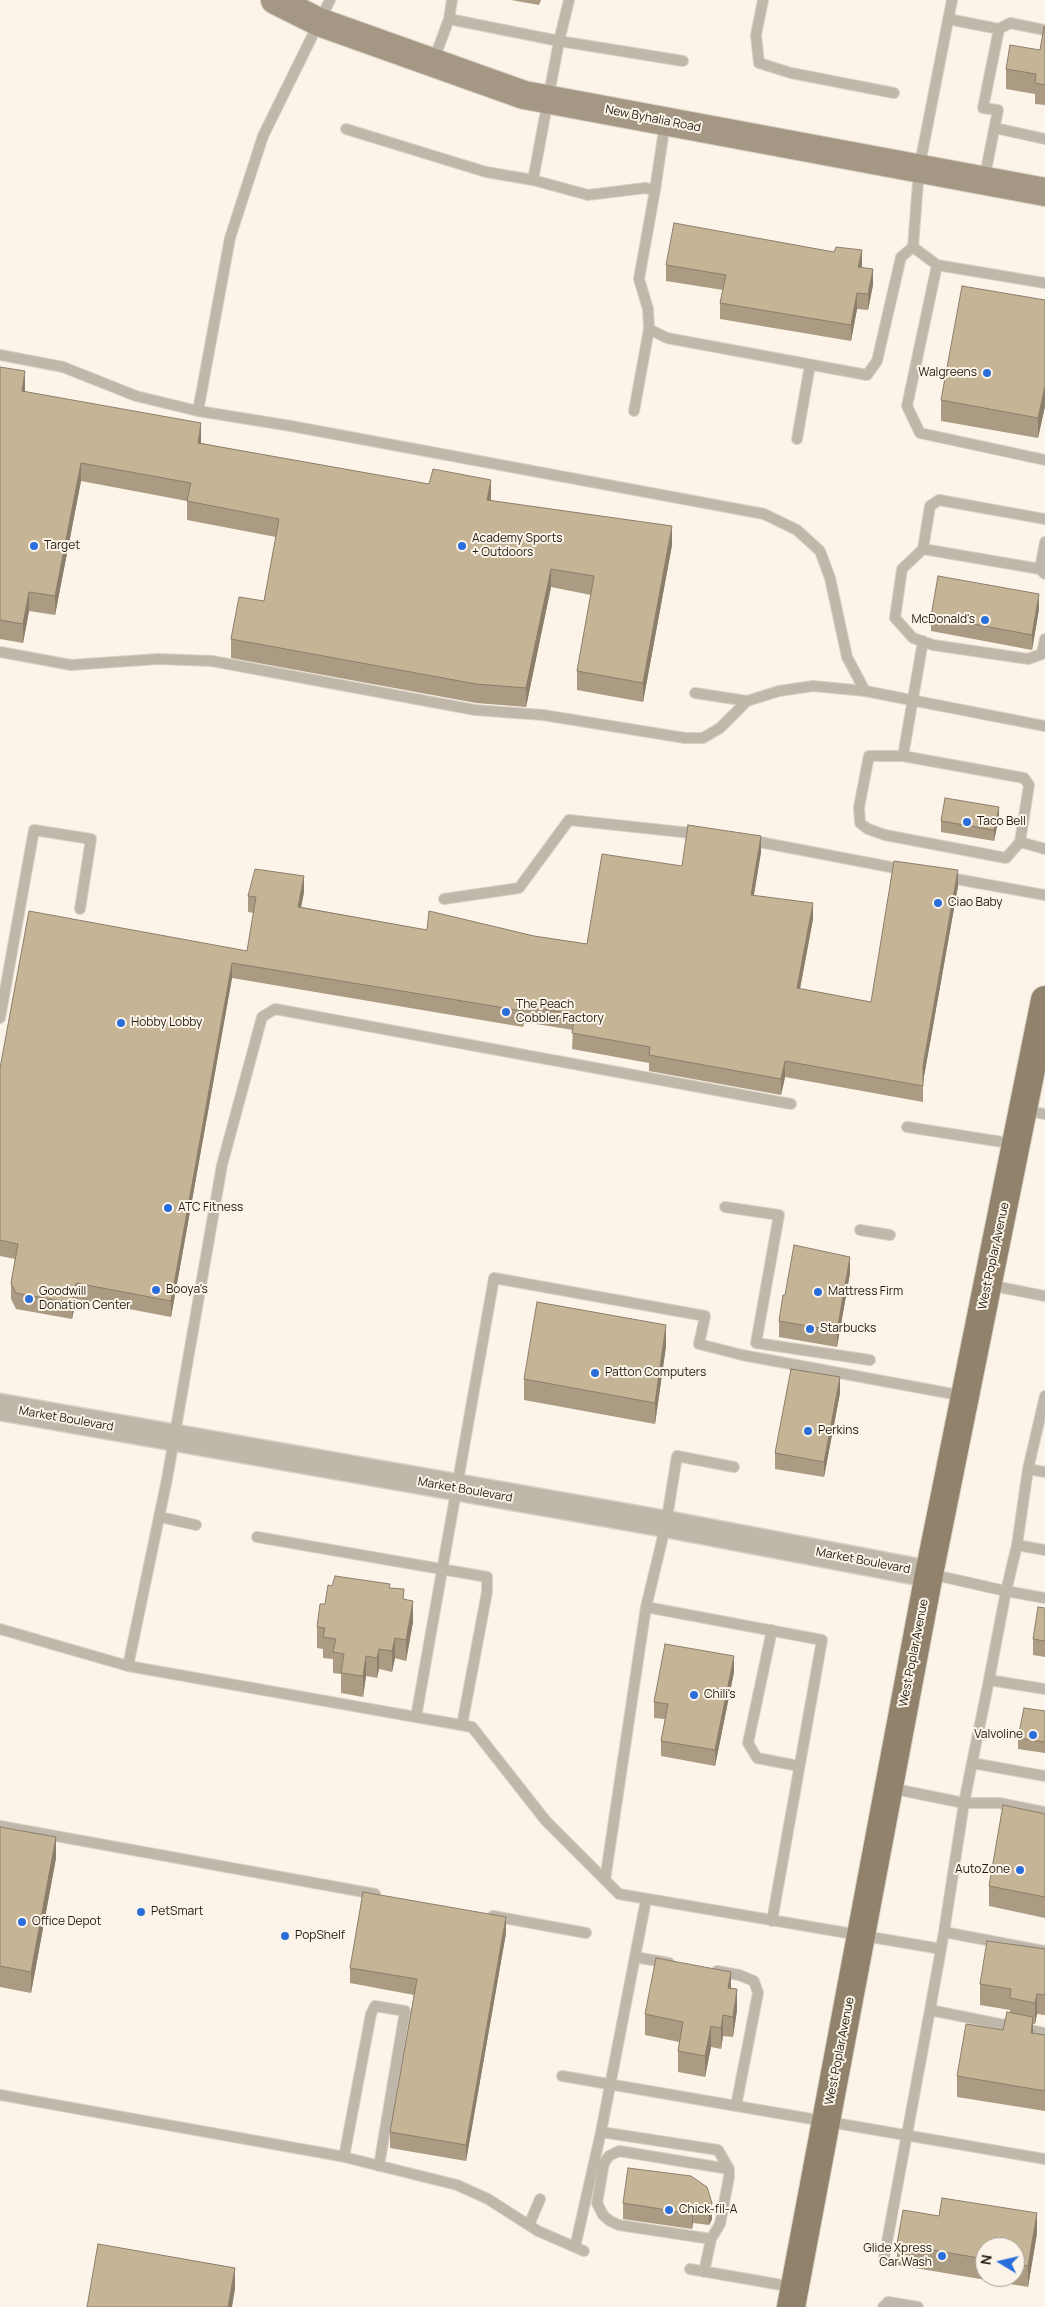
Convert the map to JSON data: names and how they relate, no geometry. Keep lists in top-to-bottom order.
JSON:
{
  "streets": {
    "main road": ["New Byhalia Road", "West Poplar Avenue"],
    "street": ["Market Boulevard"]
  },
  "crossings": [
    ["West Poplar Avenue", "Market Boulevard"]
  ],
  "places": [
    "Walgreens",
    "Target",
    "Academy Sports + Outdoors",
    "McDonald's",
    "Taco Bell",
    "Ciao Baby",
    "The Peach Cobbler Factory",
    "Hobby Lobby",
    "ATC Fitness",
    "Booya's",
    "Mattress Firm",
    "Goodwill Donation Center",
    "Starbucks",
    "Patton Computers",
    "Perkins",
    "Chili's",
    "Valvoline",
    "AutoZone",
    "PetSmart",
    "Office Depot",
    "PopShelf",
    "Chick-fil-A",
    "Glide Xpress Car Wash"
  ],
  "north": "left"
}
